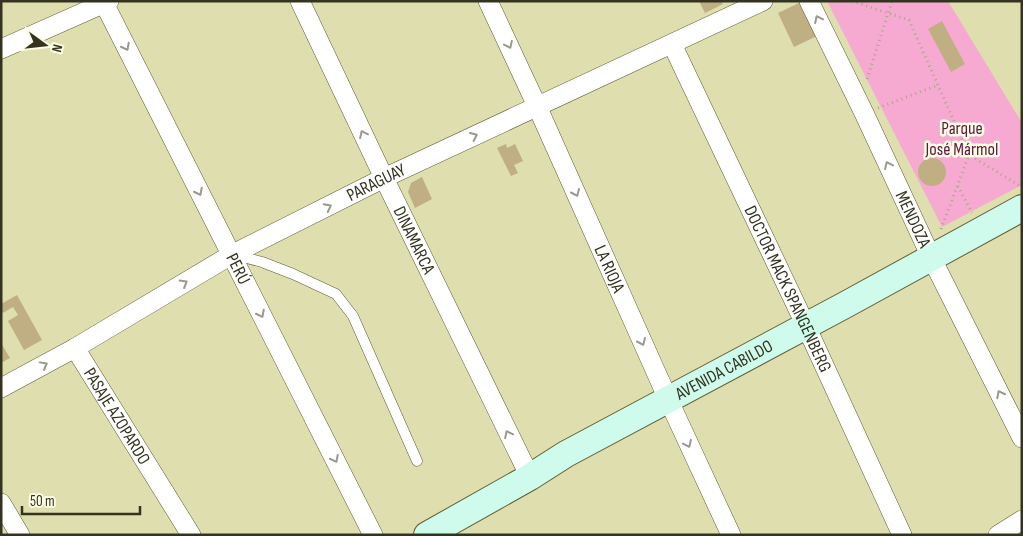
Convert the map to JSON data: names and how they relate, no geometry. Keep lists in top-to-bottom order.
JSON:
{
  "streets": {
    "street": [
      "PARAGUAY",
      "MENDOZA",
      "DINAMARCA",
      "LA RIOJA",
      "PERÚ",
      "DOCTOR MACK SPANGENBERG",
      "AVENIDA CABILDO",
      "PASAJE AZOPARDO"
    ]
  },
  "crossings": [
    ["PARAGUAY", "DINAMARCA"],
    ["PARAGUAY", "LA RIOJA"],
    ["PARAGUAY", "PERÚ"],
    ["PARAGUAY", "DOCTOR MACK SPANGENBERG"],
    ["PARAGUAY", "PASAJE AZOPARDO"],
    ["MENDOZA", "AVENIDA CABILDO"],
    ["DINAMARCA", "AVENIDA CABILDO"],
    ["LA RIOJA", "AVENIDA CABILDO"],
    ["DOCTOR MACK SPANGENBERG", "AVENIDA CABILDO"]
  ],
  "one_way": [
    "PARAGUAY",
    "MENDOZA",
    "DINAMARCA",
    "LA RIOJA",
    "PERÚ"
  ],
  "parks": ["Parque José Mármol"],
  "scale_bar": "50 m",
  "north": "right"
}
